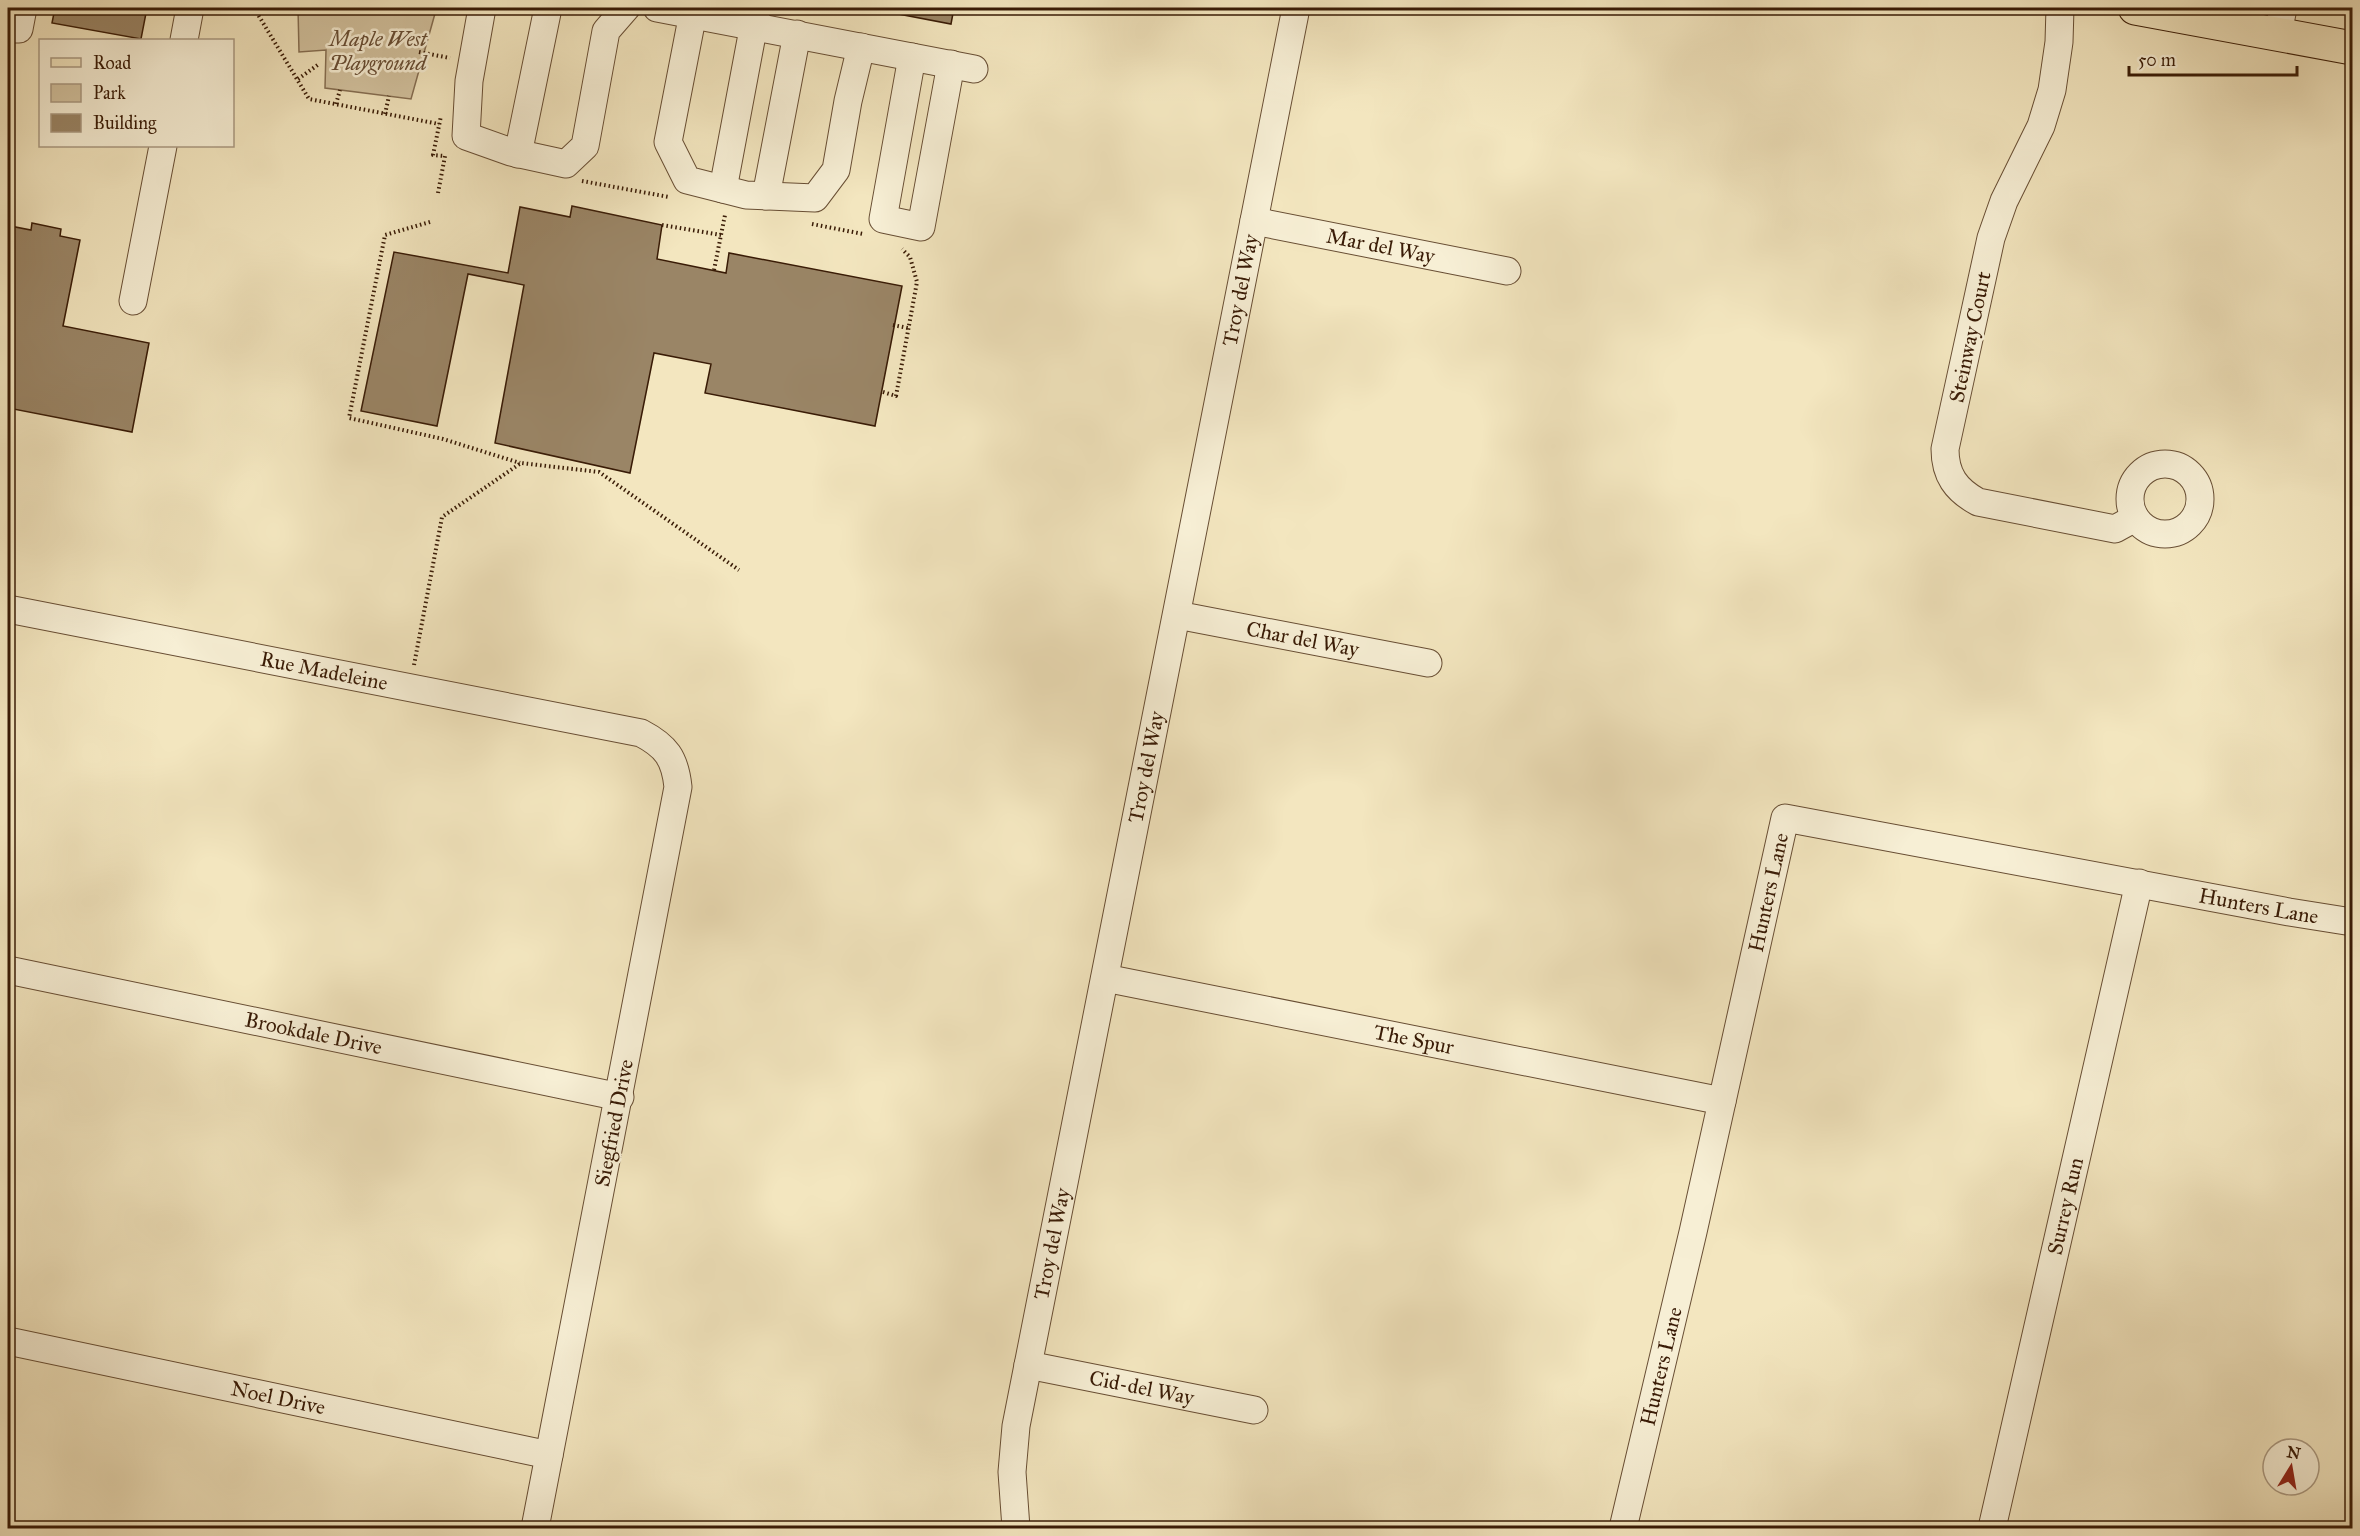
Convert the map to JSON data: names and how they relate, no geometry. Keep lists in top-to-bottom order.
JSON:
{
  "streets": {
    "street": [
      "Mar del Way",
      "Troy del Way",
      "Steinway Court",
      "Char del Way",
      "Rue Madeleine",
      "Hunters Lane",
      "Brookdale Drive",
      "The Spur",
      "Siegfried Drive",
      "Surrey Run",
      "Cid-del Way",
      "Noel Drive"
    ]
  },
  "crossings": [
    ["Mar del Way", "Troy del Way"],
    ["Troy del Way", "Char del Way"],
    ["Troy del Way", "The Spur"],
    ["Troy del Way", "Cid-del Way"],
    ["Rue Madeleine", "Siegfried Drive"],
    ["Hunters Lane", "The Spur"],
    ["Hunters Lane", "Surrey Run"],
    ["Brookdale Drive", "Siegfried Drive"],
    ["Siegfried Drive", "Noel Drive"]
  ],
  "parks": ["Maple West Playground"],
  "legend": ["Road", "Park", "Building"],
  "scale_bar": "50 m",
  "north": "top"
}
